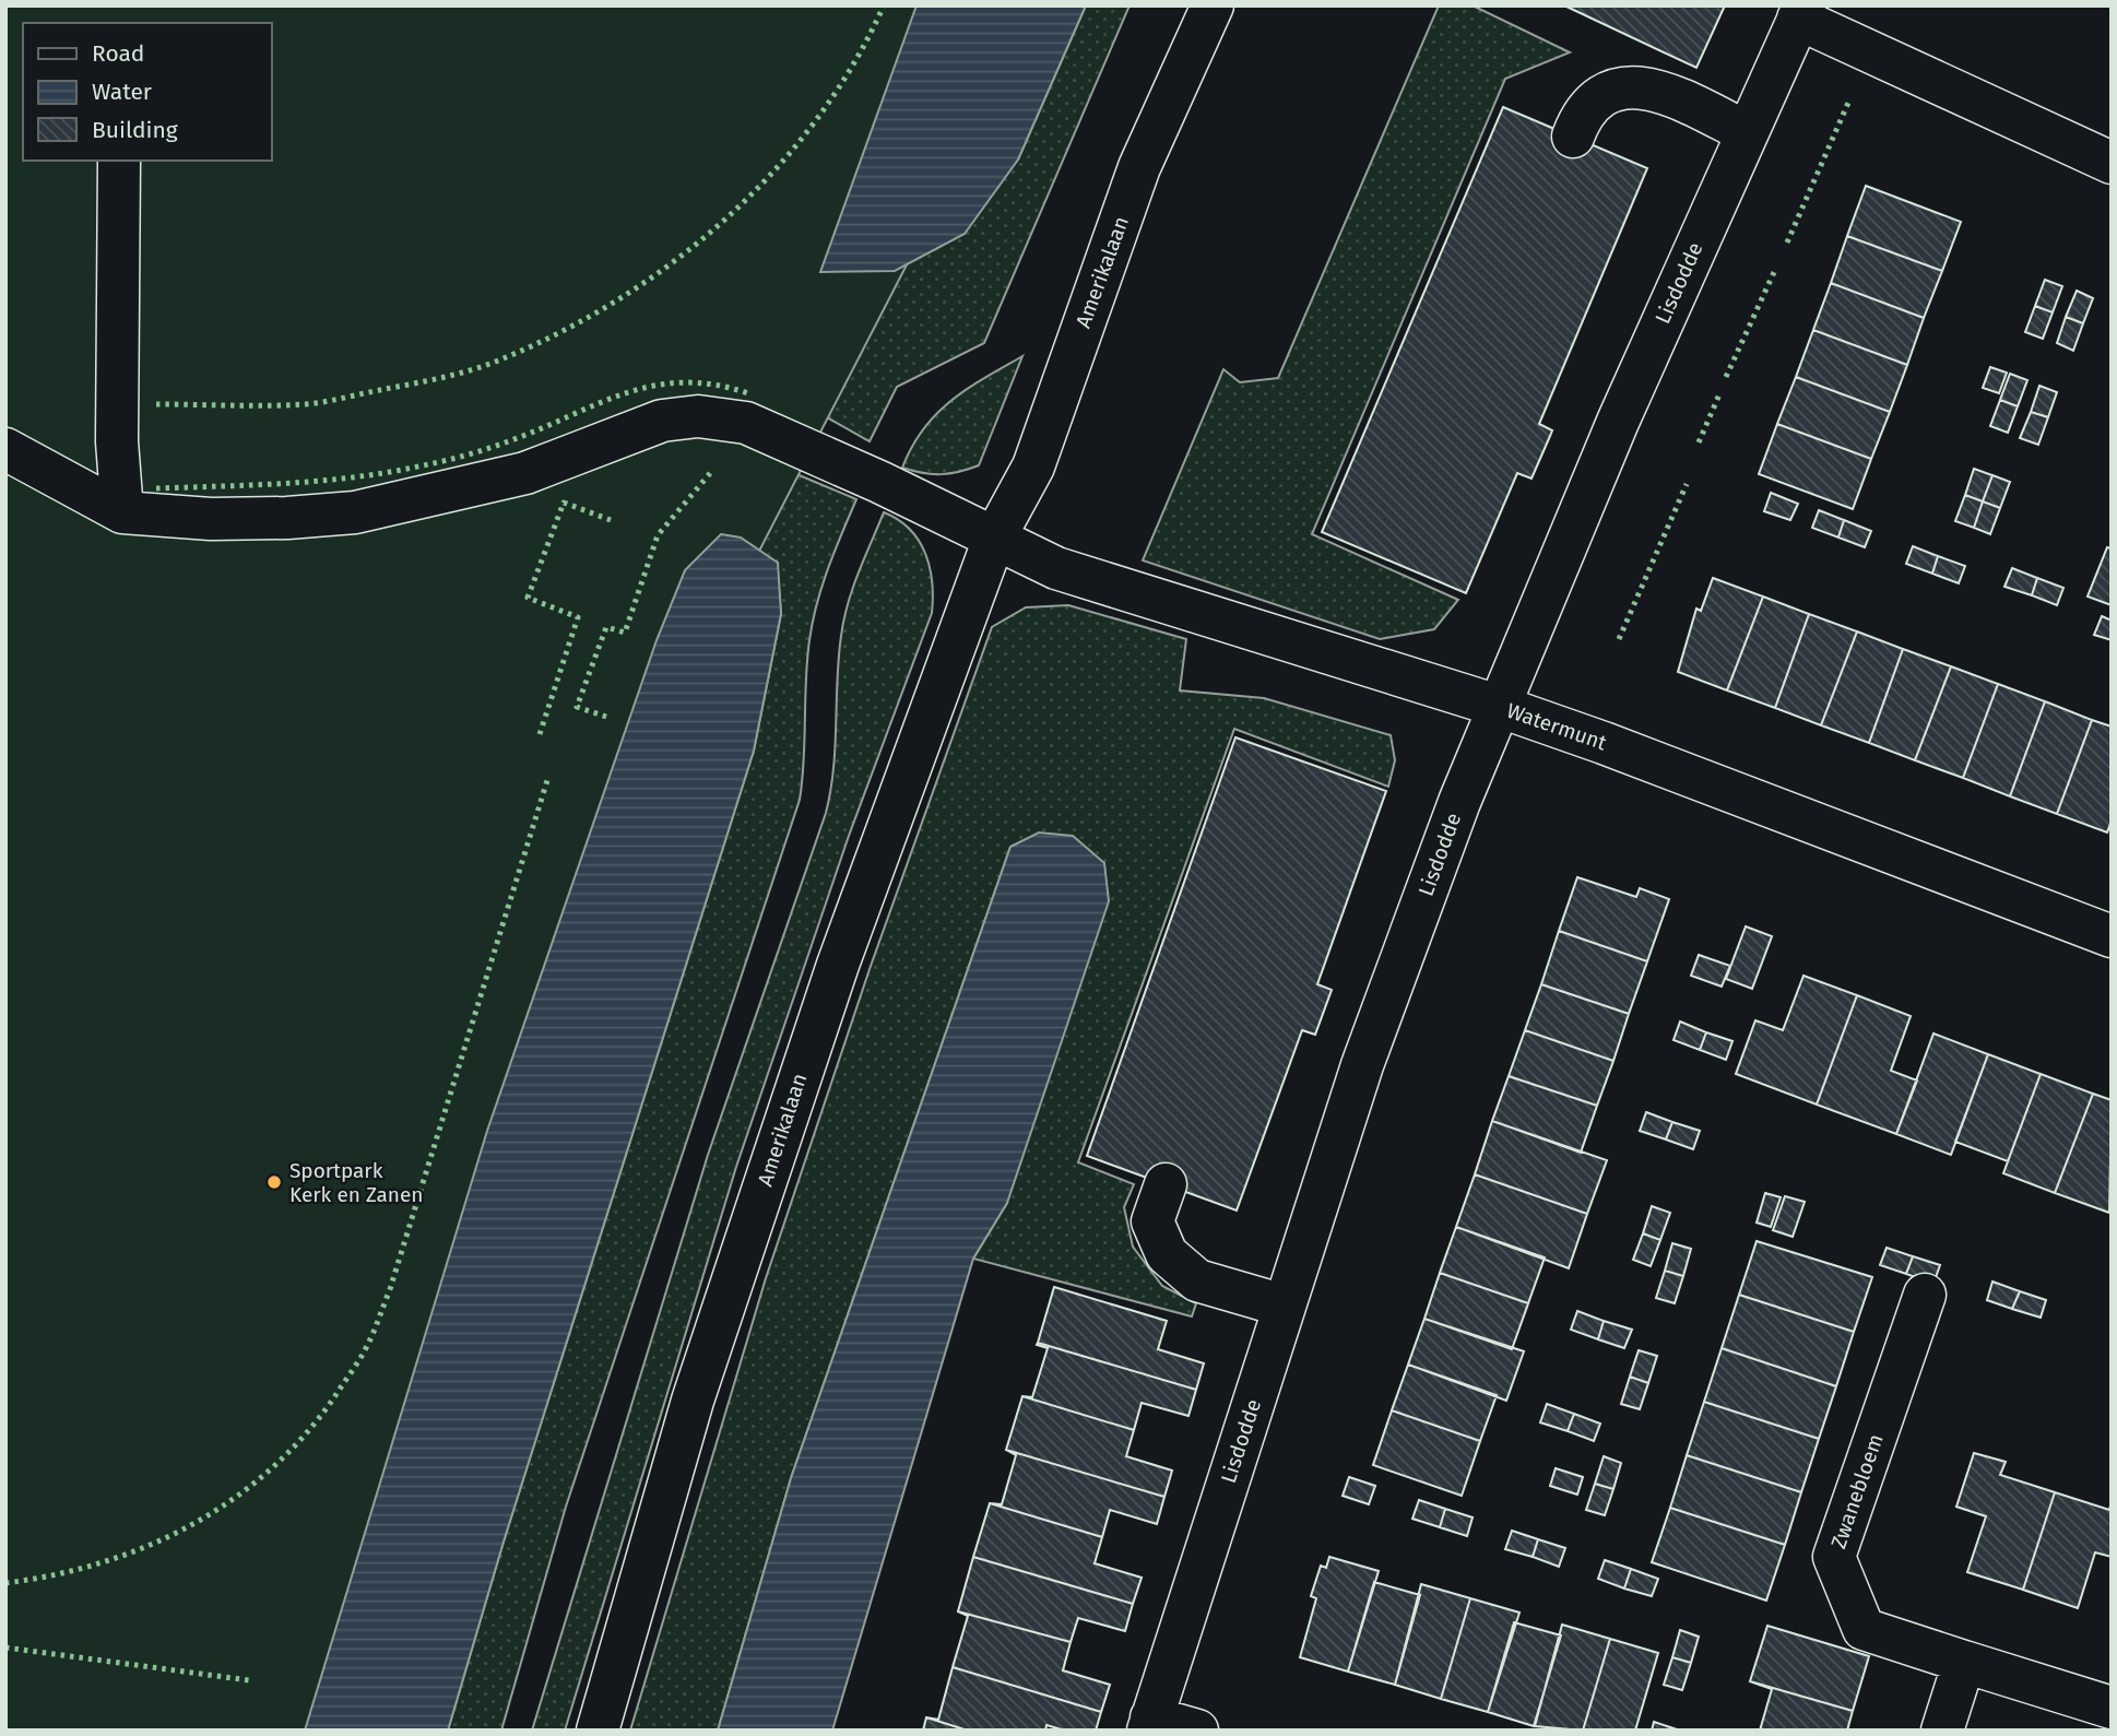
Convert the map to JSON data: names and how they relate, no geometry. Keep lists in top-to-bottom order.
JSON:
{
  "streets": {
    "street": [
      "Amerikalaan",
      "Lisdodde",
      "Watermunt",
      "Zwanebloem"
    ]
  },
  "crossings": [
    ["Amerikalaan", "Watermunt"],
    ["Lisdodde", "Watermunt"]
  ],
  "places": ["Sportpark Kerk en Zanen"],
  "legend": ["Road", "Water", "Building"]
}
